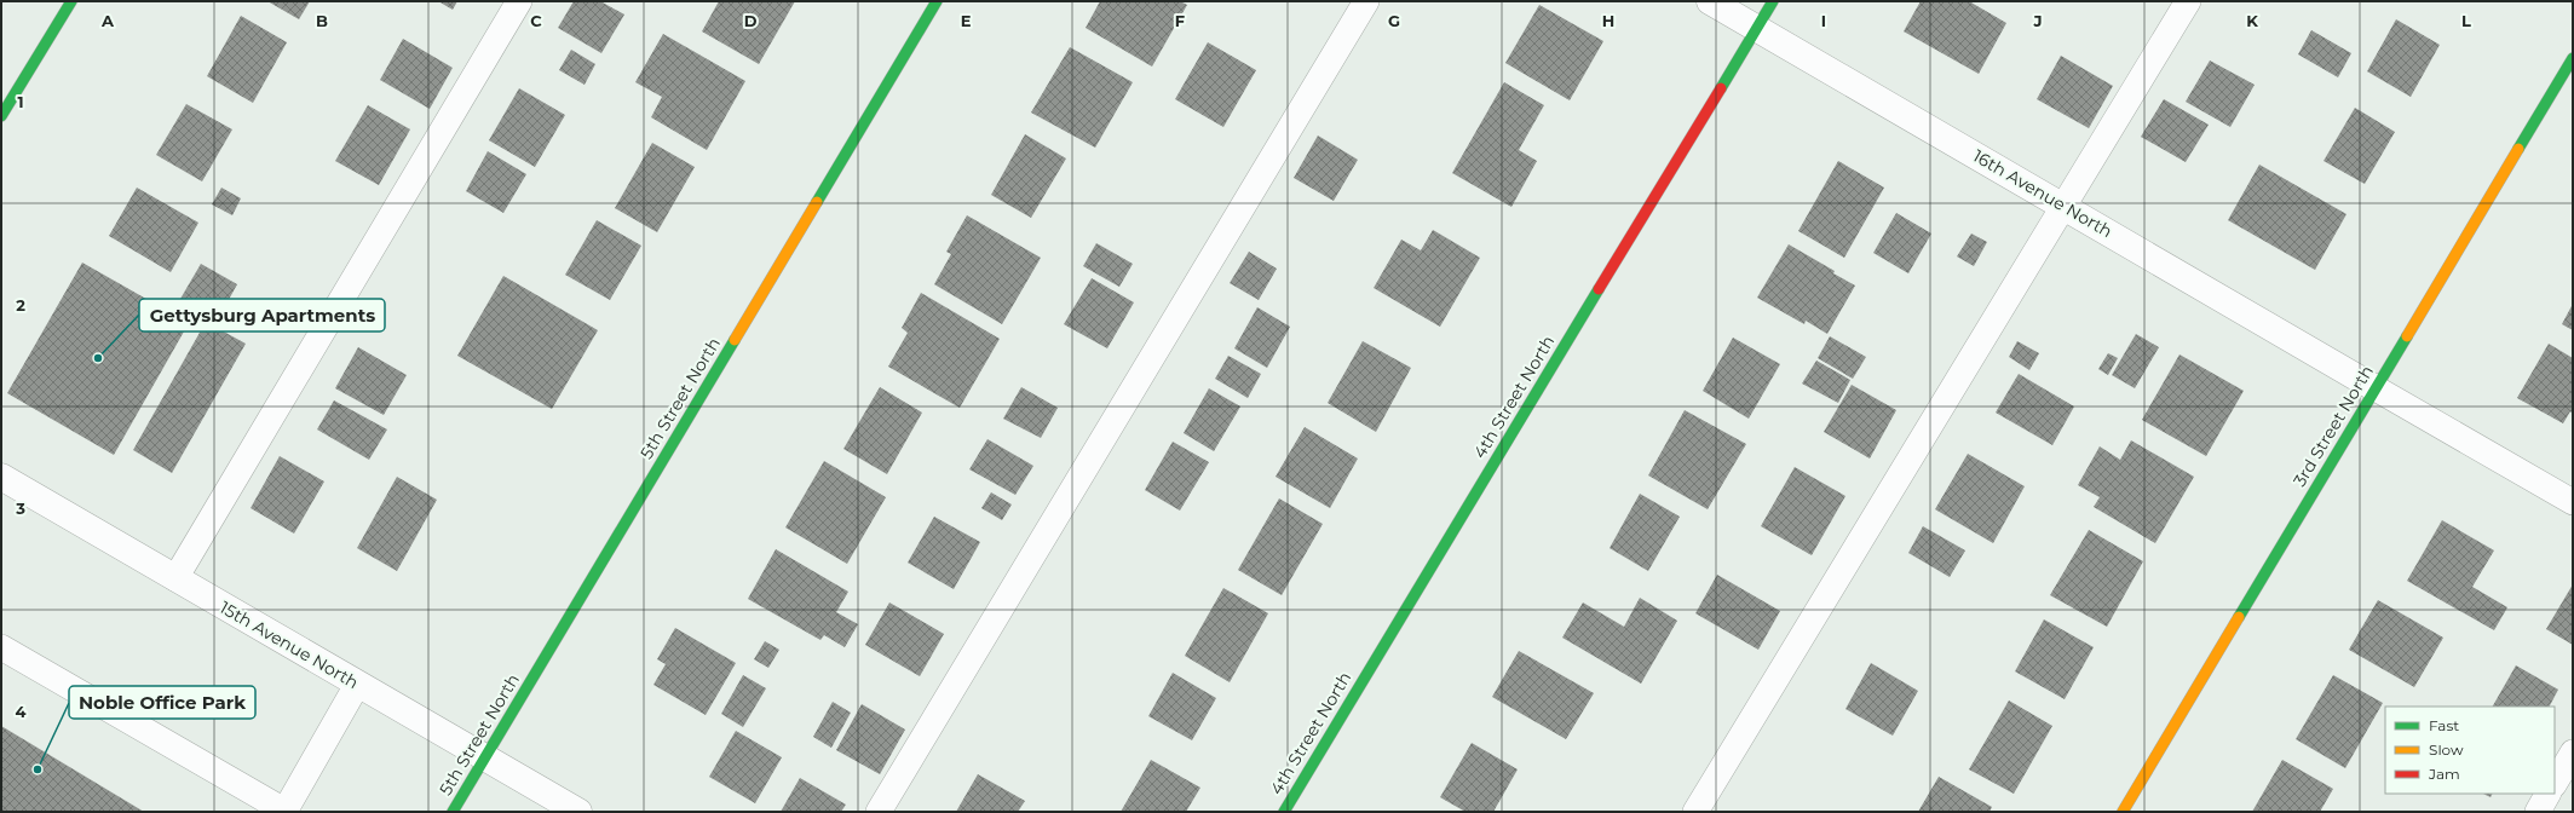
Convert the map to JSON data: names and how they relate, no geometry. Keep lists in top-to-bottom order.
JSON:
{
  "streets": {
    "street": [
      "16th Avenue North",
      "4th Street North",
      "5th Street North",
      "3rd Street North",
      "15th Avenue North"
    ]
  },
  "crossings": [
    ["16th Avenue North", "4th Street North"],
    ["16th Avenue North", "3rd Street North"],
    ["5th Street North", "15th Avenue North"]
  ],
  "places": ["Gettysburg Apartments", "Noble Office Park"],
  "legend": ["Fast", "Slow", "Jam"],
  "grid": {
    "columns": [
      "A",
      "B",
      "C",
      "D",
      "E",
      "F",
      "G",
      "H",
      "I",
      "J",
      "K",
      "L"
    ],
    "rows": [
      "1",
      "2",
      "3",
      "4"
    ]
  }
}
